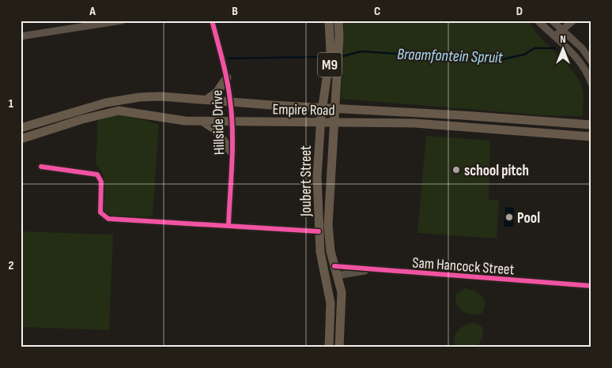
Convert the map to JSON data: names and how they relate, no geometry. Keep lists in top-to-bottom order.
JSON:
{
  "streets": {
    "main road": ["M9", "Empire Road", "Joubert Street"],
    "street": ["Hillside Drive", "Sam Hancock Street"]
  },
  "crossings": [
    ["M9", "Empire Road"],
    ["M9", "Joubert Street"],
    ["Empire Road", "Hillside Drive"],
    ["Empire Road", "Joubert Street"],
    ["Joubert Street", "Sam Hancock Street"]
  ],
  "water": ["Braamfontein Spruit"],
  "places": ["school pitch", "Pool"],
  "north": "top",
  "grid": {
    "columns": [
      "A",
      "B",
      "C",
      "D"
    ],
    "rows": ["1", "2"]
  }
}
